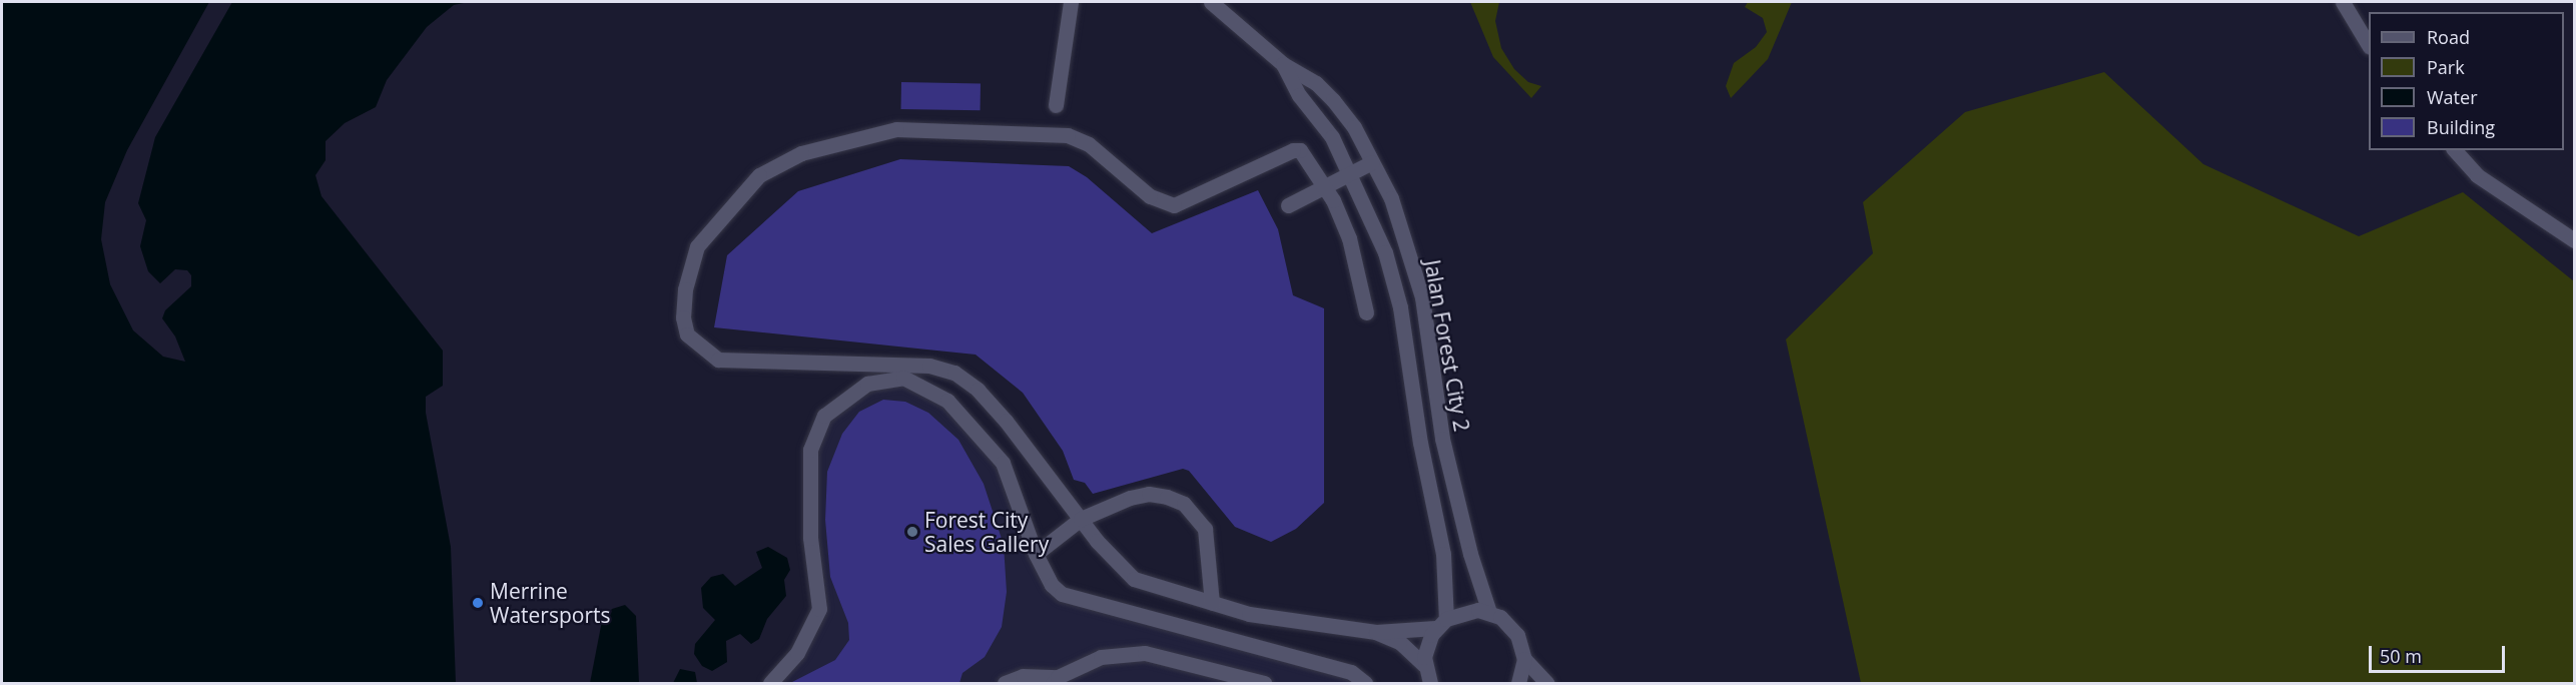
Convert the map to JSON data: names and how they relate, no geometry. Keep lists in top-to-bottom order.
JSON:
{
  "streets": {
    "street": ["Jalan Forest City 2"]
  },
  "places": ["Forest City Sales Gallery", "Merrine Watersports"],
  "legend": [
    "Road",
    "Park",
    "Water",
    "Building"
  ],
  "scale_bar": "50 m"
}
